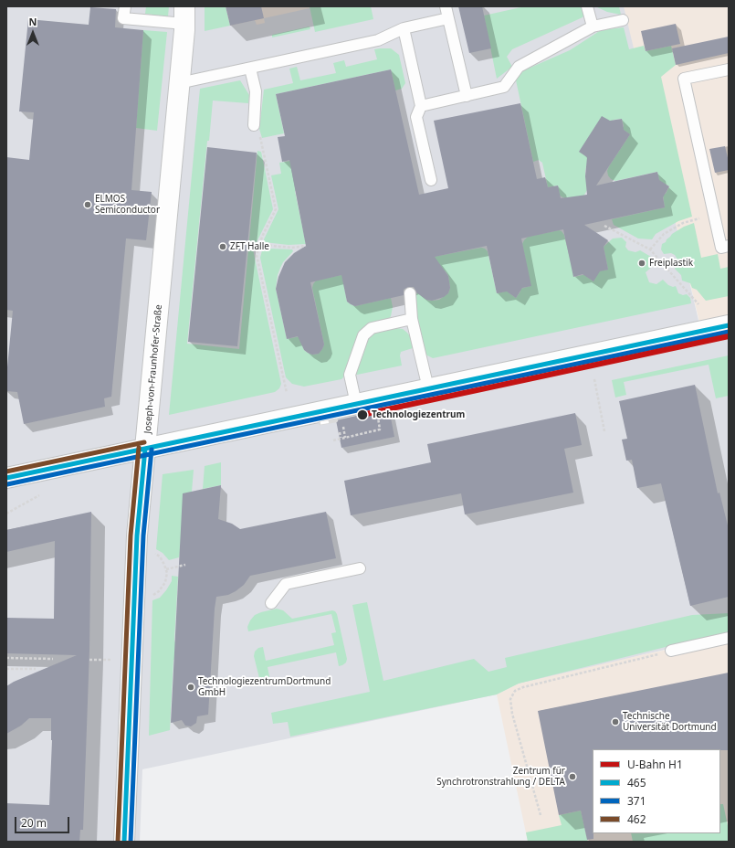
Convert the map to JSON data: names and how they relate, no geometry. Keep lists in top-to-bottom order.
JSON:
{
  "streets": {
    "street": ["Joseph-von-Fraunhofer-Straße"]
  },
  "places": [
    "ELMOS Semiconductor",
    "ZFT Halle",
    "Freiplastik",
    "Technologiezentrum",
    "TechnologiezentrumDortmund GmbH",
    "Technische Universität Dortmund",
    "Zentrum für Synchrotronstrahlung / DELTA"
  ],
  "lines": [
    "transit line 465",
    "transit line 371",
    "metro line H1",
    "transit line 462"
  ],
  "legend": [
    "U-Bahn H1",
    "465",
    "371",
    "462"
  ],
  "scale_bar": "20 m",
  "north": "top"
}
